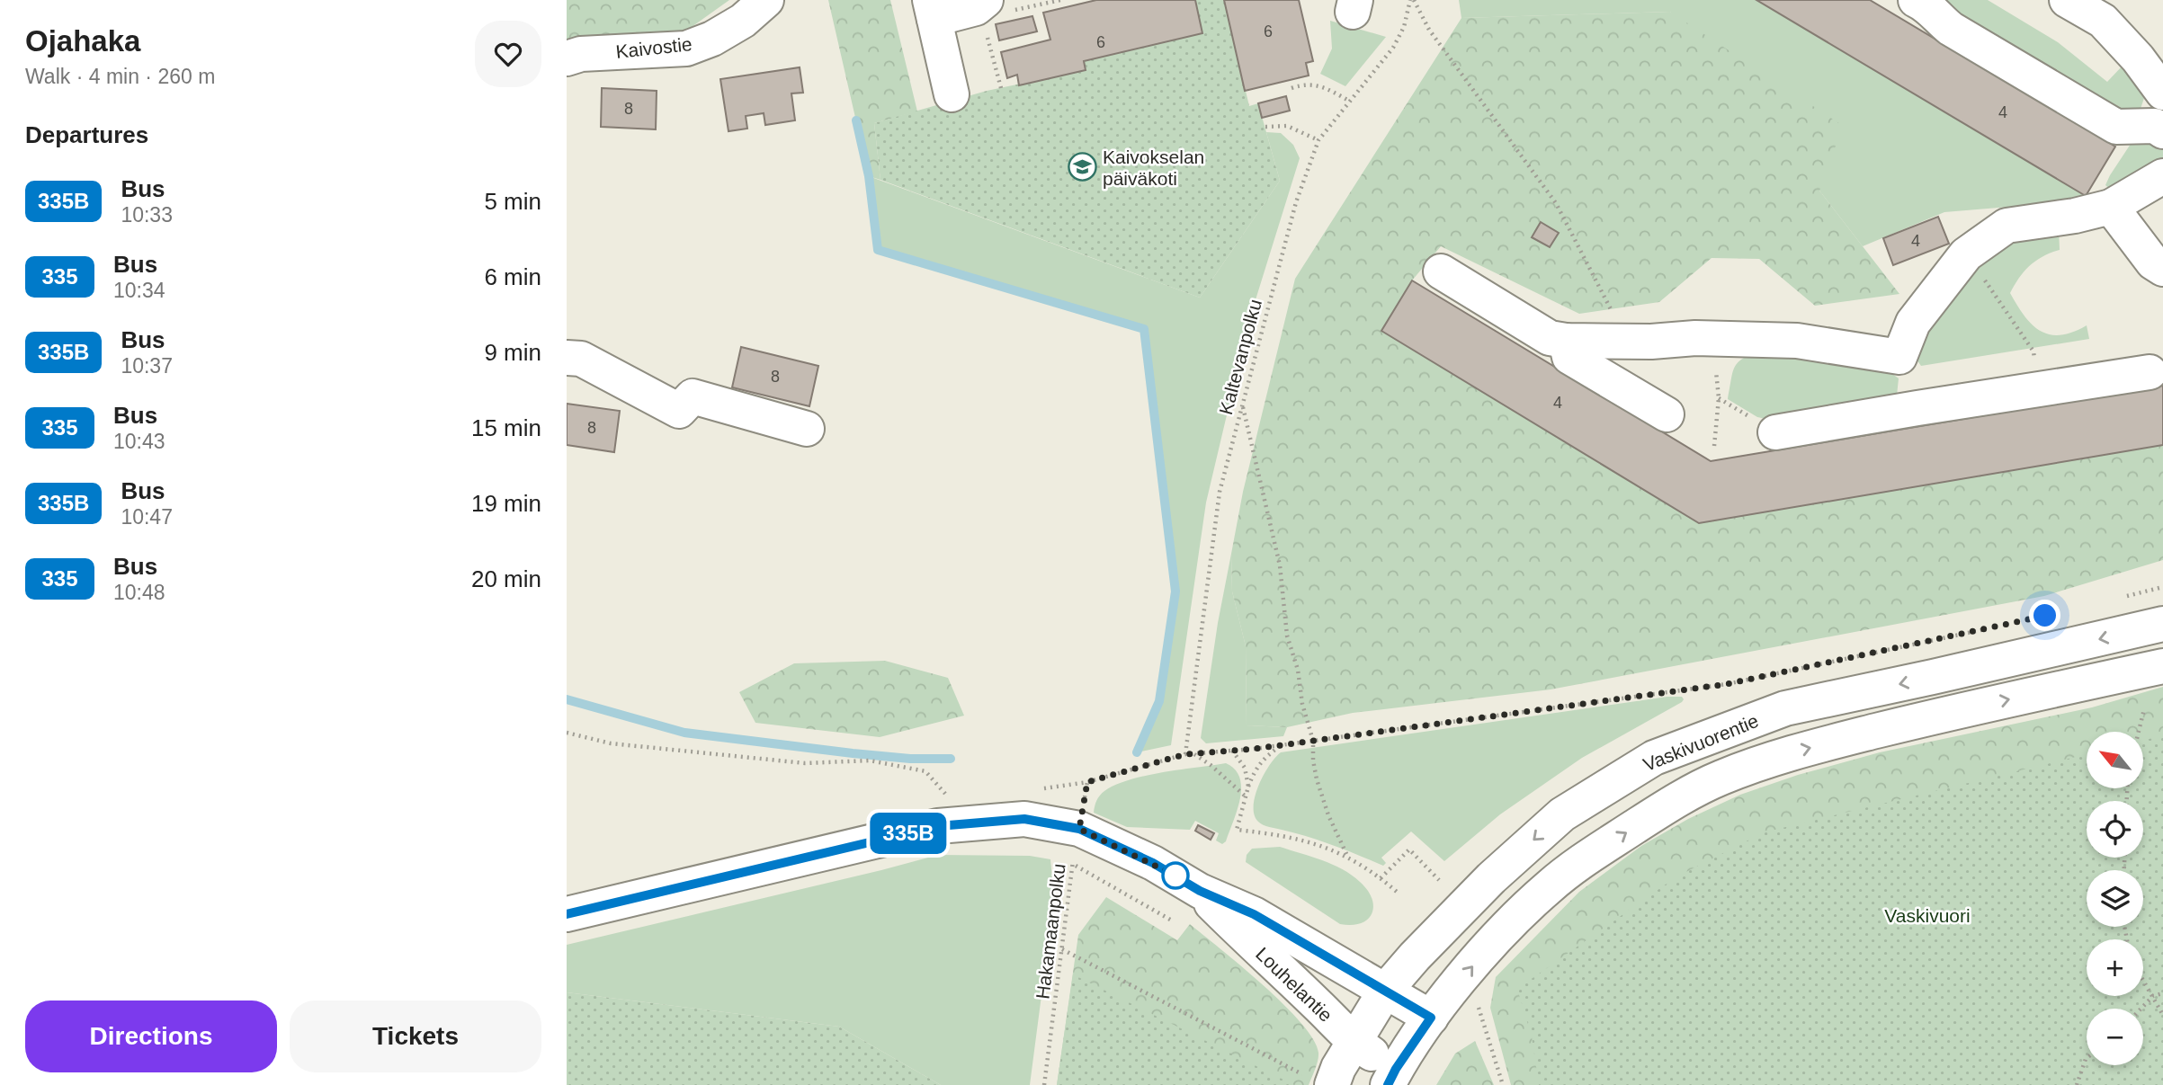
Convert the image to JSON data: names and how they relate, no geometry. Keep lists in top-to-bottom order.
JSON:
{
  "streets": {
    "main road": ["Kaivostie", "Vaskivuorentie", "Louhelantie"],
    "path": ["Kaltevanpolku", "Hakamaanpolku"]
  },
  "crossings": [
    ["Kaltevanpolku", "Hakamaanpolku"],
    ["Vaskivuorentie", "Louhelantie"],
    ["Hakamaanpolku", "Louhelantie"]
  ],
  "parks": ["Vaskivuori"],
  "places": {
    "school or university": ["Kaivokselan päiväkoti"]
  },
  "lines": ["bus line 335B"],
  "house_numbers": [
    "6",
    "6",
    "8",
    "4",
    "4",
    "8",
    "4",
    "8"
  ],
  "north": "top left",
  "page": {
    "heading": [
      ["Ojahaka", "Walk · 4 min · 260 m"],
      "Departures"
    ],
    "on_map": "335B",
    "list": [
      {
        "mark": "335B",
        "name": "Bus",
        "note": "10:33",
        "value": "5 min"
      },
      {
        "mark": "335",
        "name": "Bus",
        "note": "10:34",
        "value": "6 min"
      },
      {
        "mark": "335B",
        "name": "Bus",
        "note": "10:37",
        "value": "9 min"
      },
      {
        "mark": "335",
        "name": "Bus",
        "note": "10:43",
        "value": "15 min"
      },
      {
        "mark": "335B",
        "name": "Bus",
        "note": "10:47",
        "value": "19 min"
      },
      {
        "mark": "335",
        "name": "Bus",
        "note": "10:48",
        "value": "20 min"
      }
    ],
    "map_buttons": ["+", "−"],
    "buttons": ["Directions", "Tickets"]
  }
}
